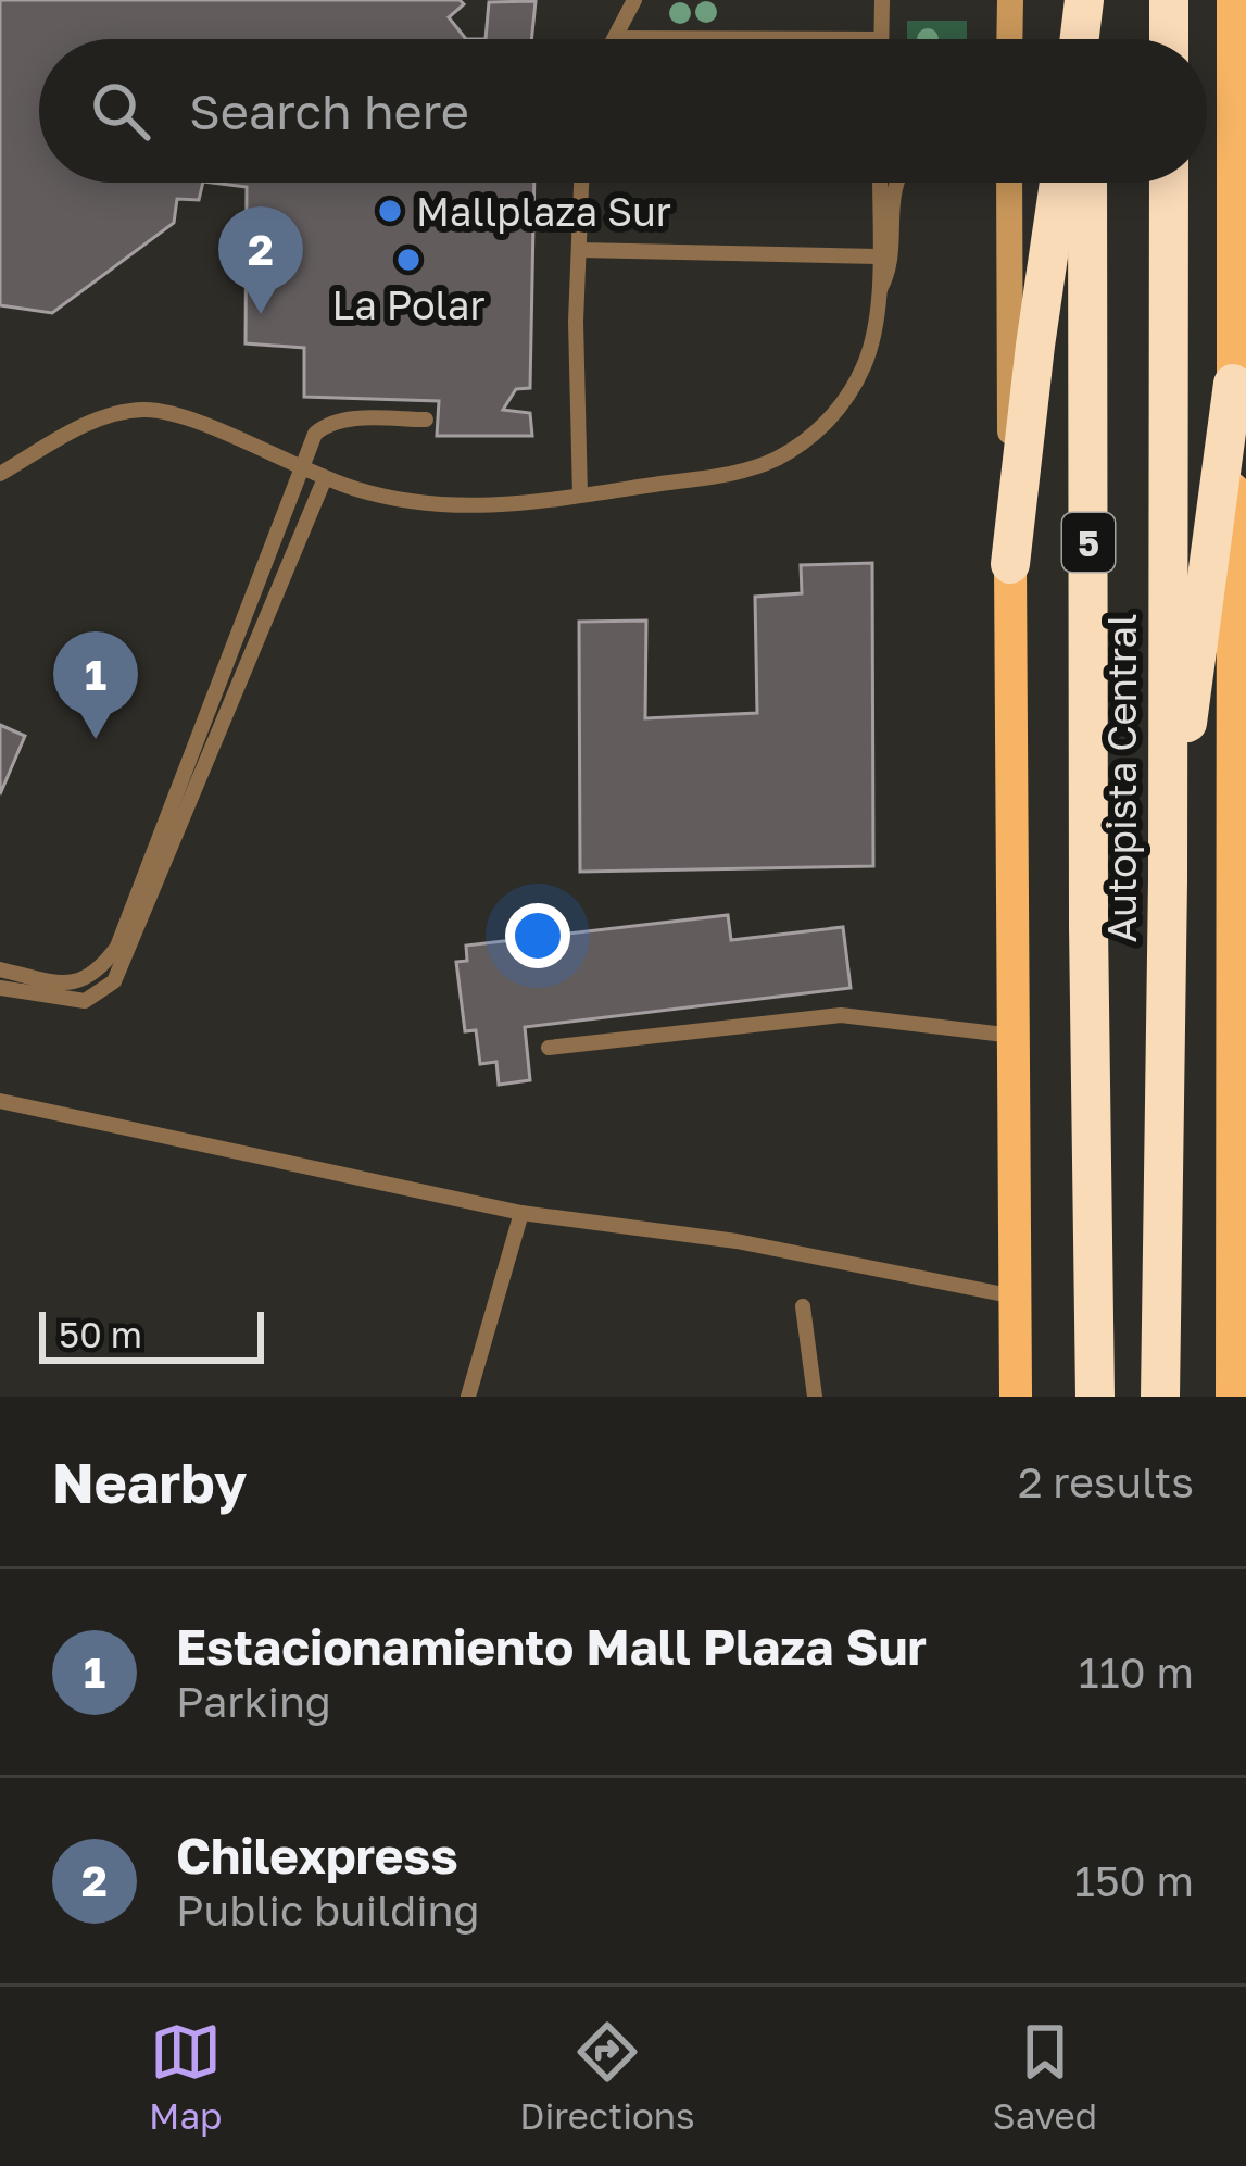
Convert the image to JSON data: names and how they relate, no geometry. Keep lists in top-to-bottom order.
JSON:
{
  "streets": {
    "highway": ["5", "Autopista Central"]
  },
  "places": ["Mallplaza Sur", "La Polar"],
  "scale_bar": "50 m",
  "page": {
    "search": "Search here",
    "pins": ["2", "1"],
    "scale": "50 m",
    "heading": ["Nearby", "2 results"],
    "list": [
      {
        "mark": "1",
        "name": "Estacionamiento Mall Plaza Sur",
        "note": "Parking",
        "value": "110 m"
      },
      {
        "mark": "2",
        "name": "Chilexpress",
        "note": "Public building",
        "value": "150 m"
      }
    ],
    "nav": ["Map", "Directions", "Saved"]
  }
}
